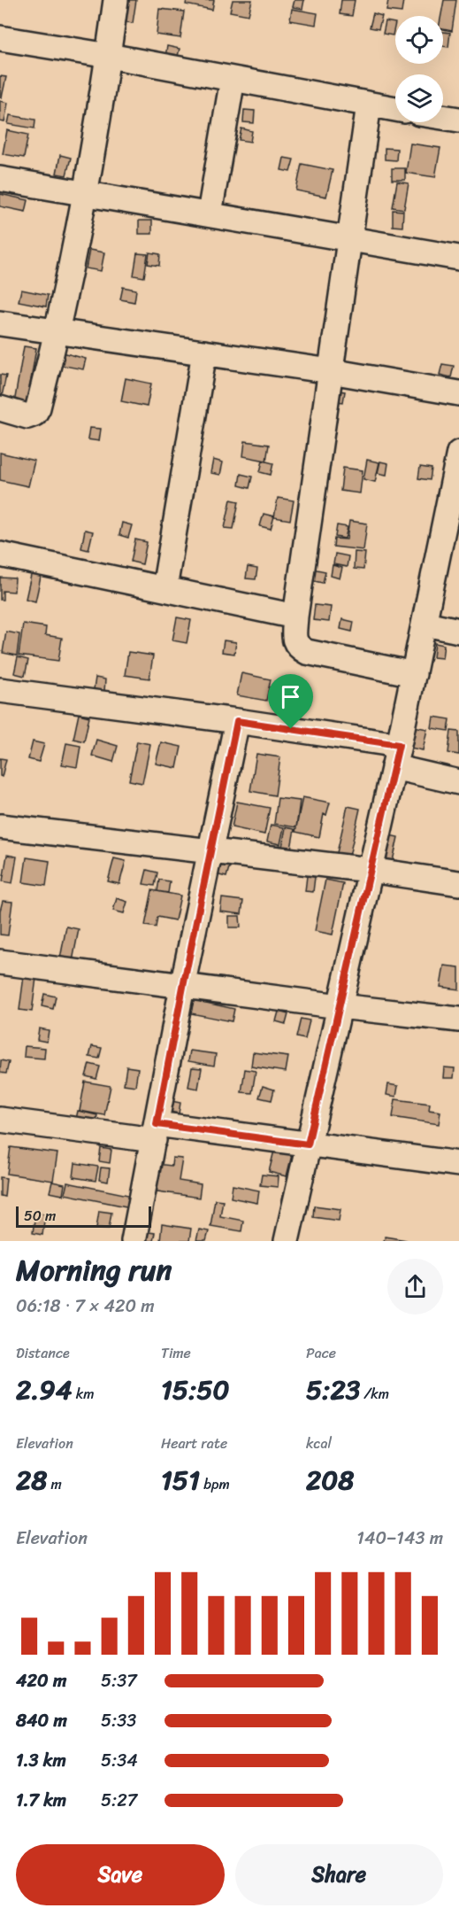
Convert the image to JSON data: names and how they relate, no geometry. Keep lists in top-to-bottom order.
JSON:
{
  "scale_bar": "50 m",
  "page": {
    "scale": "50 m",
    "heading": ["Morning run", "06:18 · 7 × 420 m"],
    "stats": [
      ["Distance", "2.94 km"],
      ["Time", "15:50"],
      ["Pace", "5:23 /km"],
      ["Elevation", "28 m"],
      ["Heart rate", "151 bpm"],
      ["kcal", "208"]
    ],
    "chart": ["Elevation", "140–143 m"],
    "list": [
      {
        "name": "420 m",
        "note": "5:37"
      },
      {
        "name": "840 m",
        "note": "5:33"
      },
      {
        "name": "1.3 km",
        "note": "5:34"
      },
      {
        "name": "1.7 km",
        "note": "5:27"
      }
    ],
    "buttons": ["Save", "Share"]
  }
}
